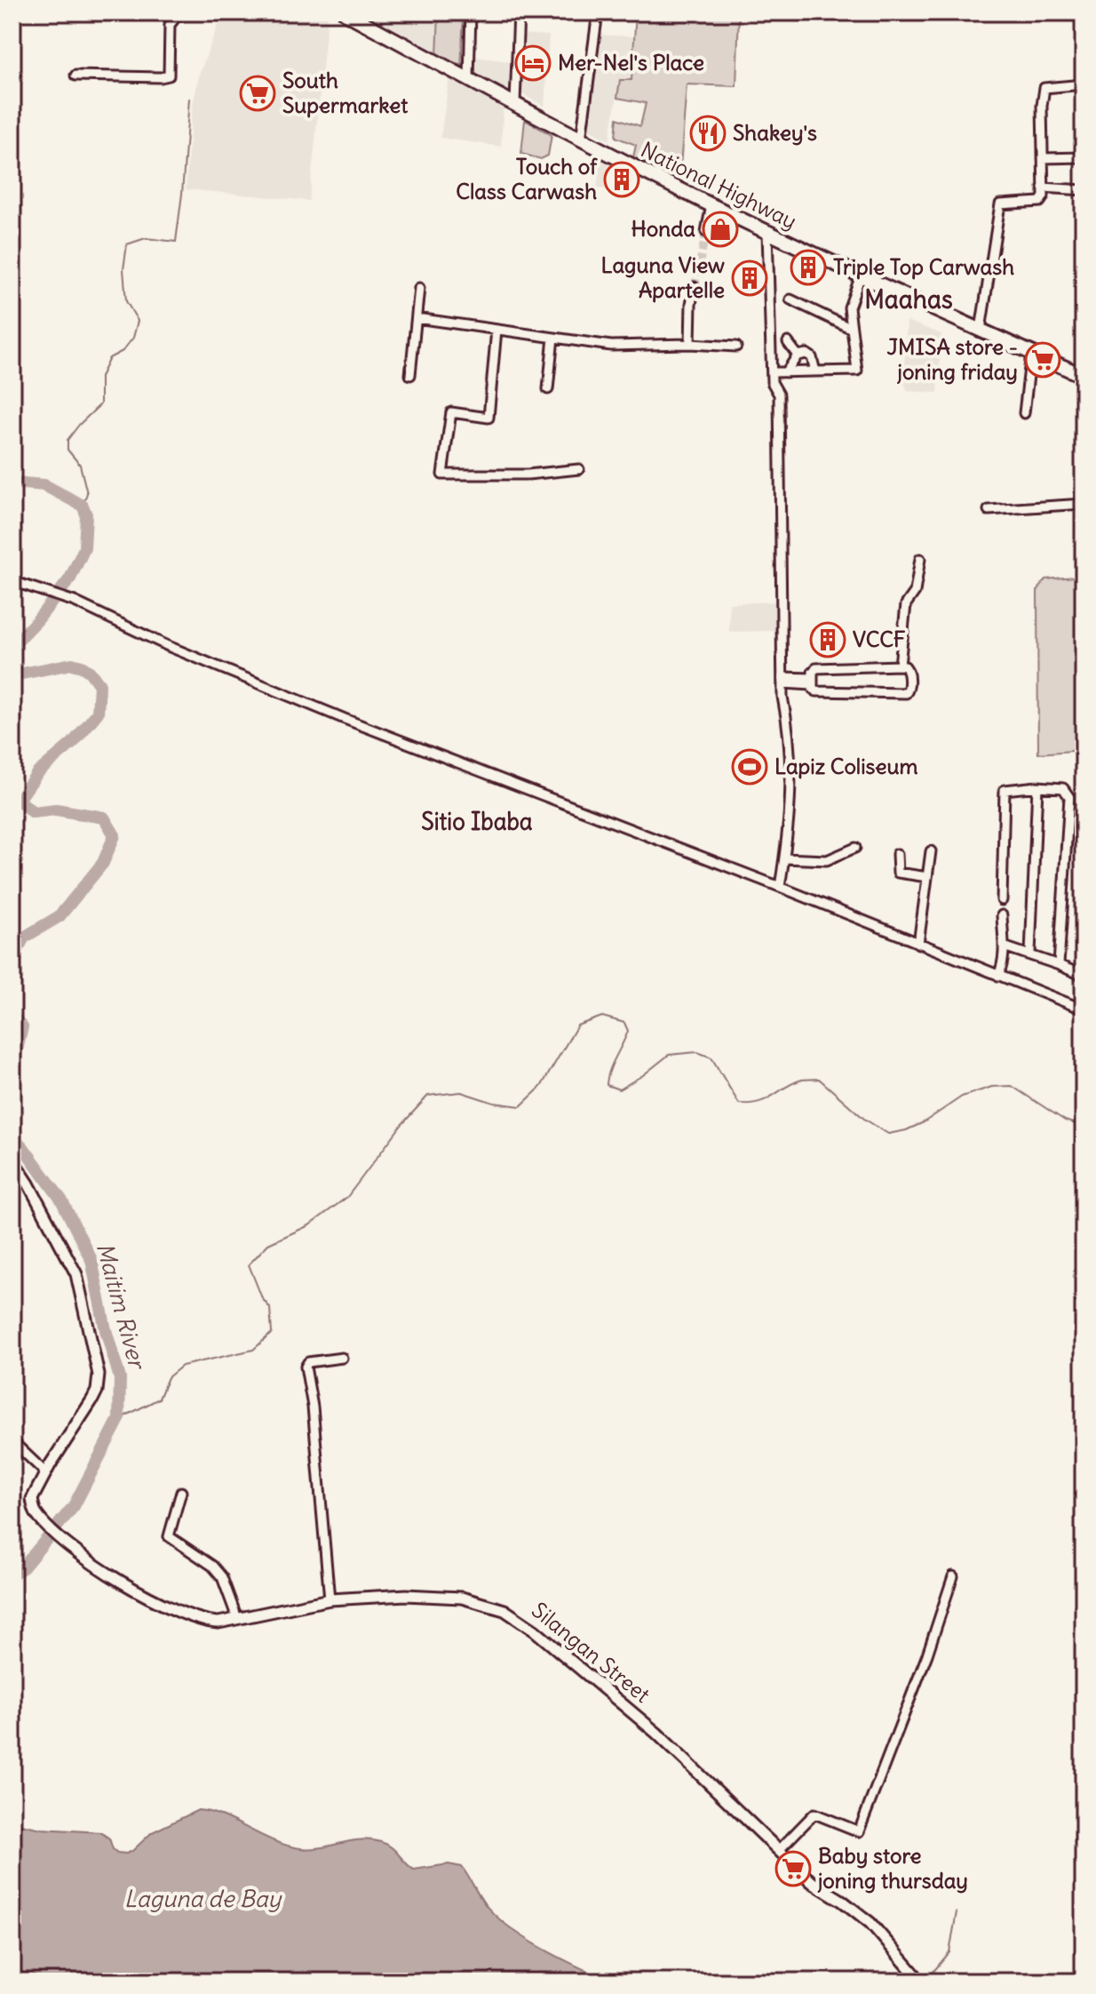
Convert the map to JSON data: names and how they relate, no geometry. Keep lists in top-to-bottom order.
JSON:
{
  "streets": {
    "main road": ["National Highway"],
    "street": ["Silangan Street"]
  },
  "districts": ["Maahas", "Sitio Ibaba"],
  "water": ["Maitim River", "Laguna de Bay"],
  "places": {
    "hotel": ["Mer-Nel's Place"],
    "supermarket": ["South Supermarket", "JMISA store - joning friday", "Baby store joning thursday"],
    "restaurant": ["Shakey's"],
    "building": [
      "Touch of Class Carwash",
      "Triple Top Carwash",
      "Laguna View Apartelle",
      "VCCF"
    ],
    "shop": ["Honda"],
    "sports": ["Lapiz Coliseum"]
  }
}
